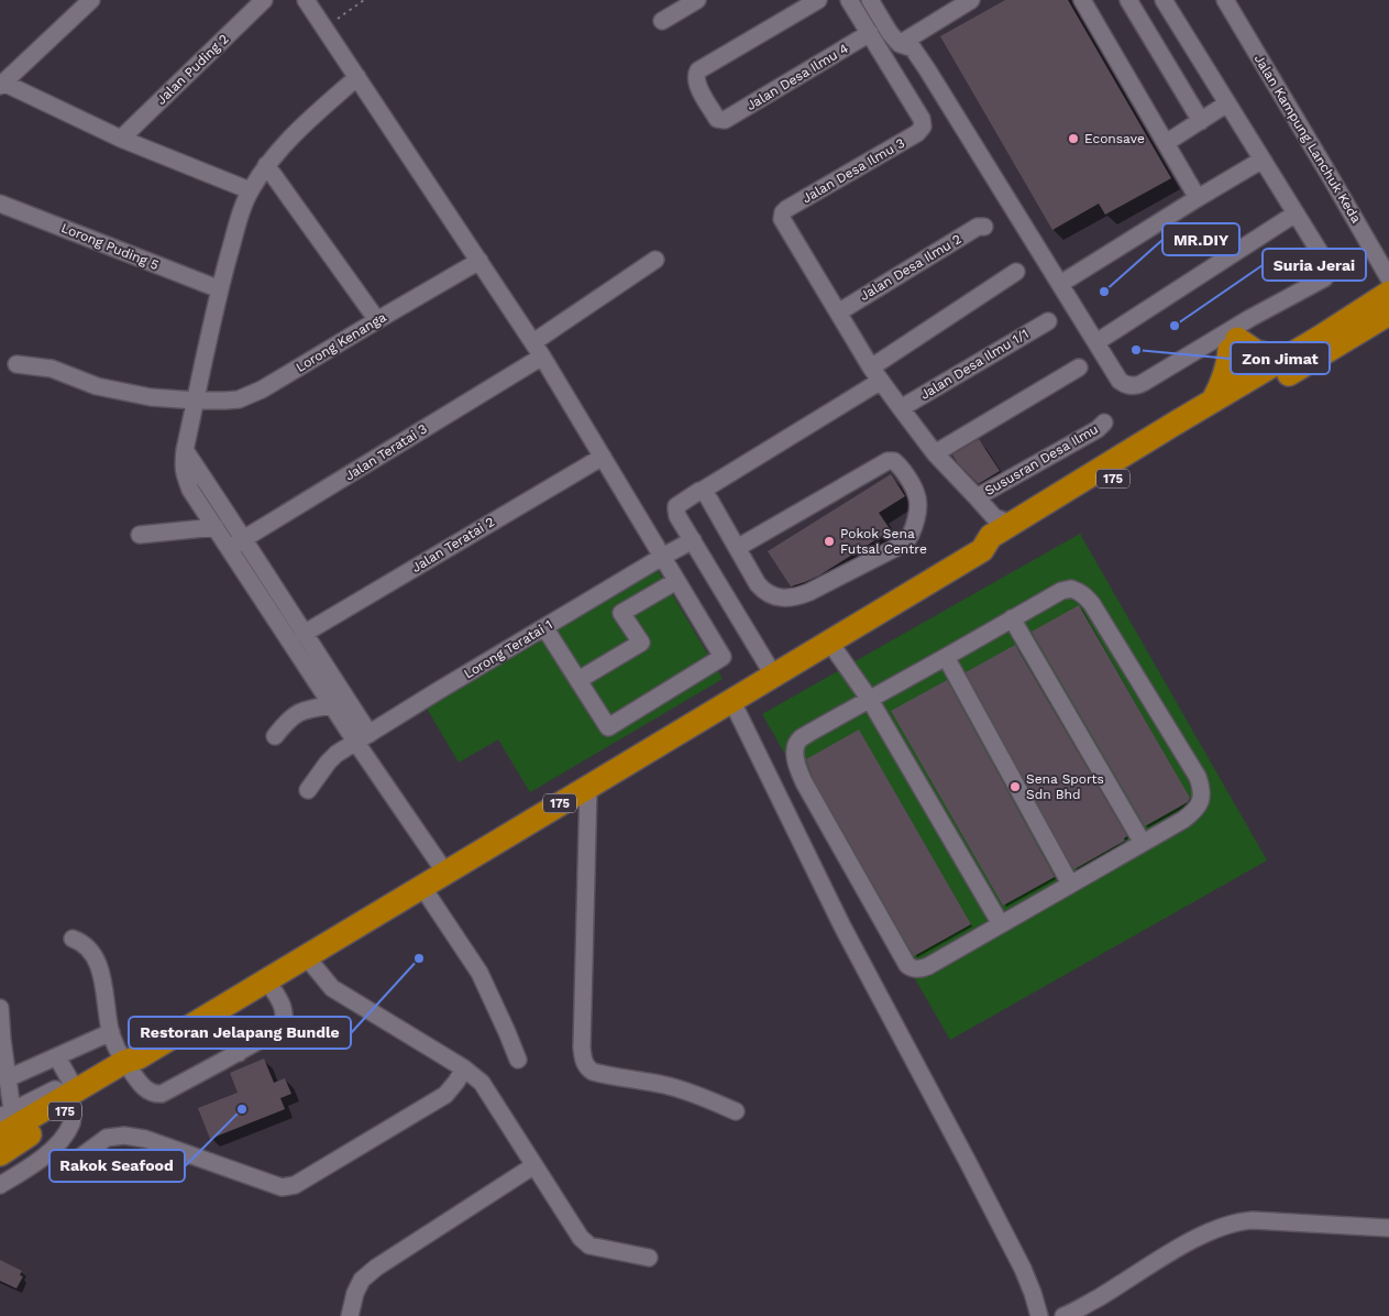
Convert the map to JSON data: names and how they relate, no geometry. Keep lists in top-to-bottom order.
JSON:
{
  "streets": {
    "highway": ["175"],
    "street": [
      "Jalan Puding 2",
      "Jalan Desa Ilmu 4",
      "Jalan Kampung Lanchuk Keda",
      "Jalan Desa Ilmu 3",
      "Lorong Puding 5",
      "Jalan Desa Ilmu 2",
      "Lorong Kenanga",
      "Jalan Desa Ilmu 1/1",
      "Jalan Teratai 3",
      "Sususran Desa Ilmu",
      "Jalan Teratai 2",
      "Lorong Teratai 1"
    ]
  },
  "crossings": [
    ["Jalan Desa Ilmu 4", "Jalan Desa Ilmu 3"],
    ["Jalan Desa Ilmu 3", "Jalan Desa Ilmu 2"]
  ],
  "places": [
    "Econsave",
    "MR.DIY",
    "Suria Jerai",
    "Zon Jimat",
    "Pokok Sena Futsal Centre",
    "Sena Sports Sdn Bhd",
    "Restoran Jelapang Bundle",
    "Rakok Seafood"
  ]
}
